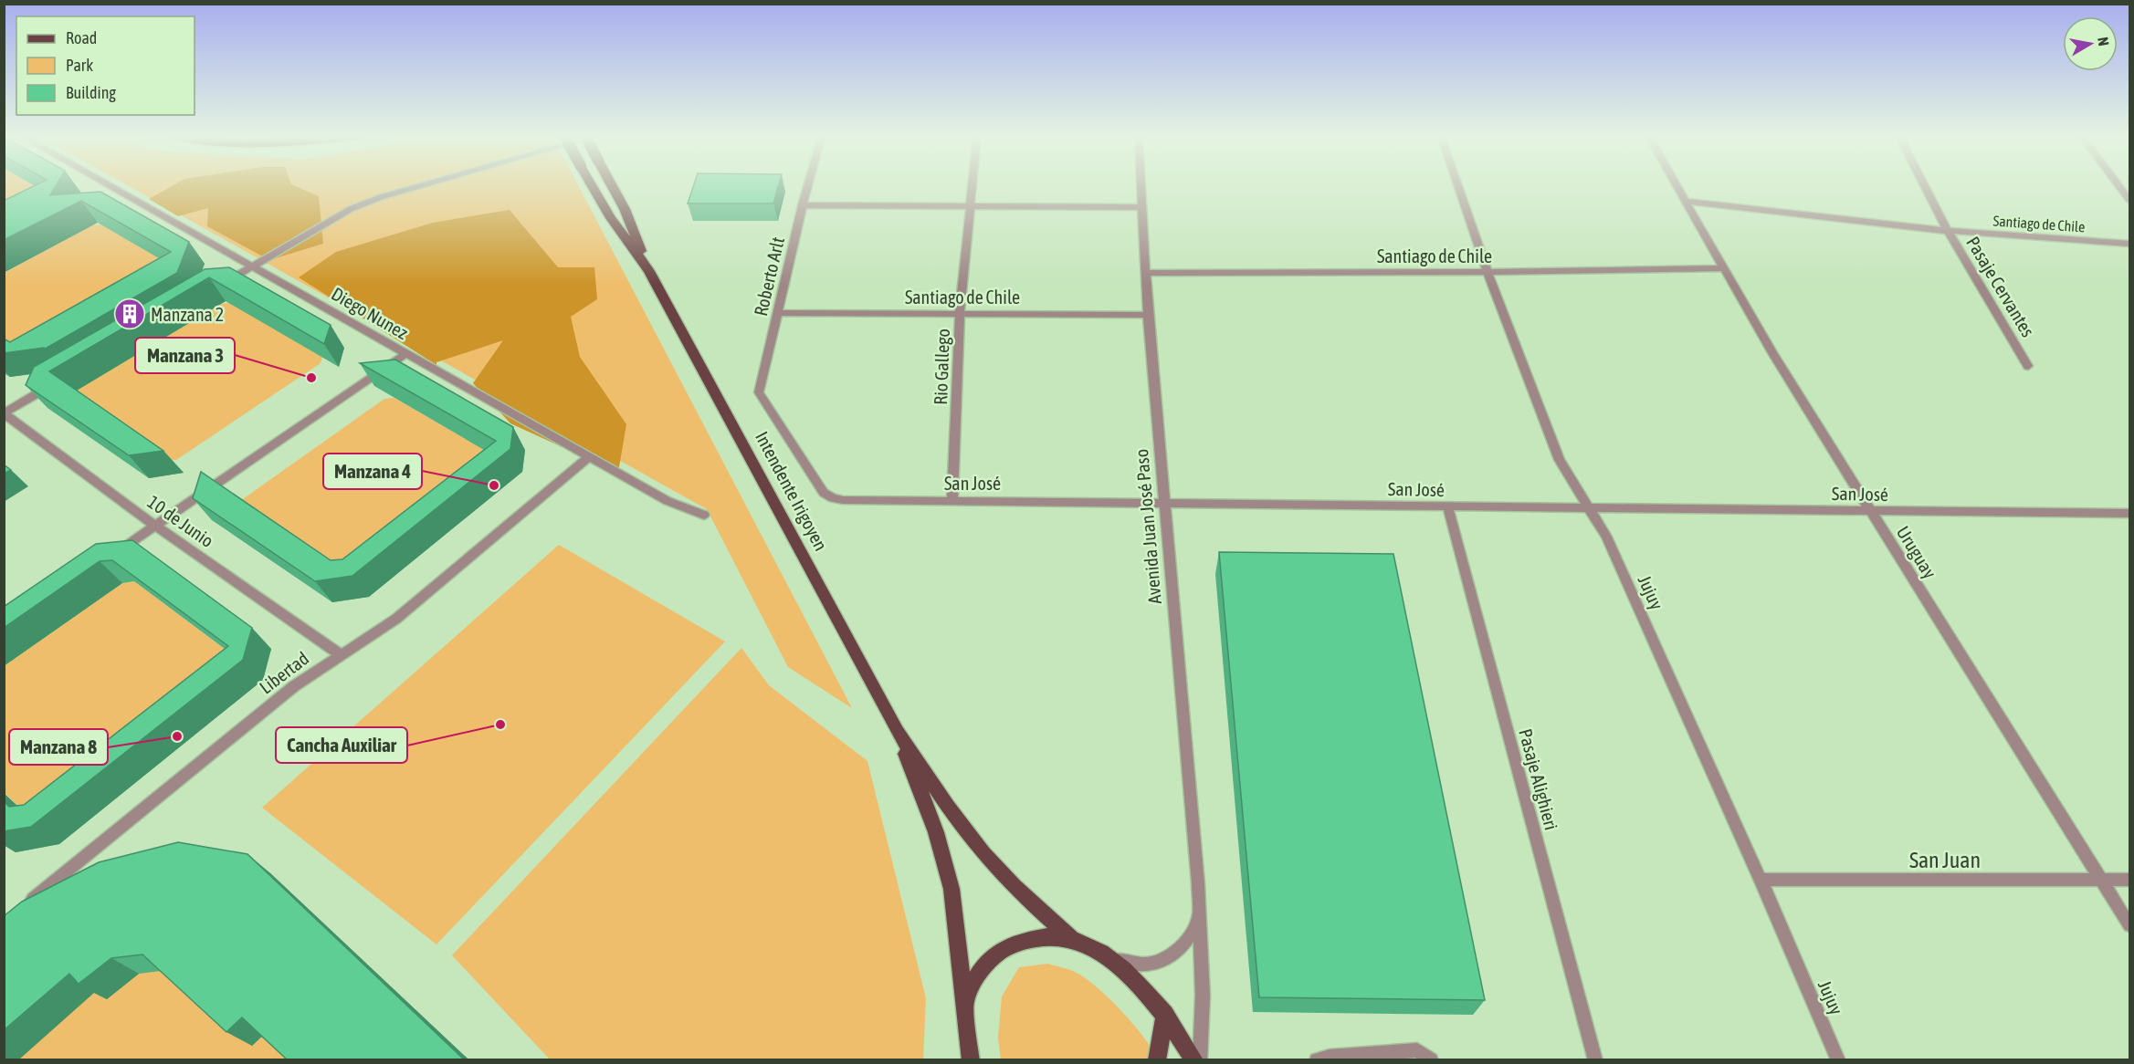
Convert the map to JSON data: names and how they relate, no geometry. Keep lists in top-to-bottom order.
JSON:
{
  "streets": {
    "main road": ["Intendente Irigoyen"],
    "street": [
      "Santiago de Chile",
      "Roberto Arlt",
      "Pasaje Cervantes",
      "Diego Nunez",
      "Rio Gallego",
      "San José",
      "10 de Junio",
      "Avenida Juan José Paso",
      "Uruguay",
      "Jujuy",
      "Libertad",
      "Pasaje Alighieri",
      "San Juan"
    ]
  },
  "crossings": [
    ["Santiago de Chile", "Roberto Arlt"],
    ["Santiago de Chile", "Pasaje Cervantes"],
    ["Santiago de Chile", "Rio Gallego"],
    ["Santiago de Chile", "Avenida Juan José Paso"],
    ["Santiago de Chile", "Uruguay"],
    ["Santiago de Chile", "Jujuy"],
    ["Roberto Arlt", "San José"],
    ["Diego Nunez", "Libertad"],
    ["Rio Gallego", "San José"],
    ["San José", "Avenida Juan José Paso"],
    ["San José", "Uruguay"],
    ["San José", "Jujuy"],
    ["San José", "Pasaje Alighieri"],
    ["Intendente Irigoyen", "Avenida Juan José Paso"],
    ["10 de Junio", "Libertad"],
    ["Uruguay", "San Juan"],
    ["Jujuy", "San Juan"]
  ],
  "places": {
    "building": ["Manzana 2"],
    "other": [
      "Manzana 3",
      "Manzana 4",
      "Cancha Auxiliar",
      "Manzana 8"
    ]
  },
  "legend": ["Road", "Park", "Building"],
  "north": "right"
}
